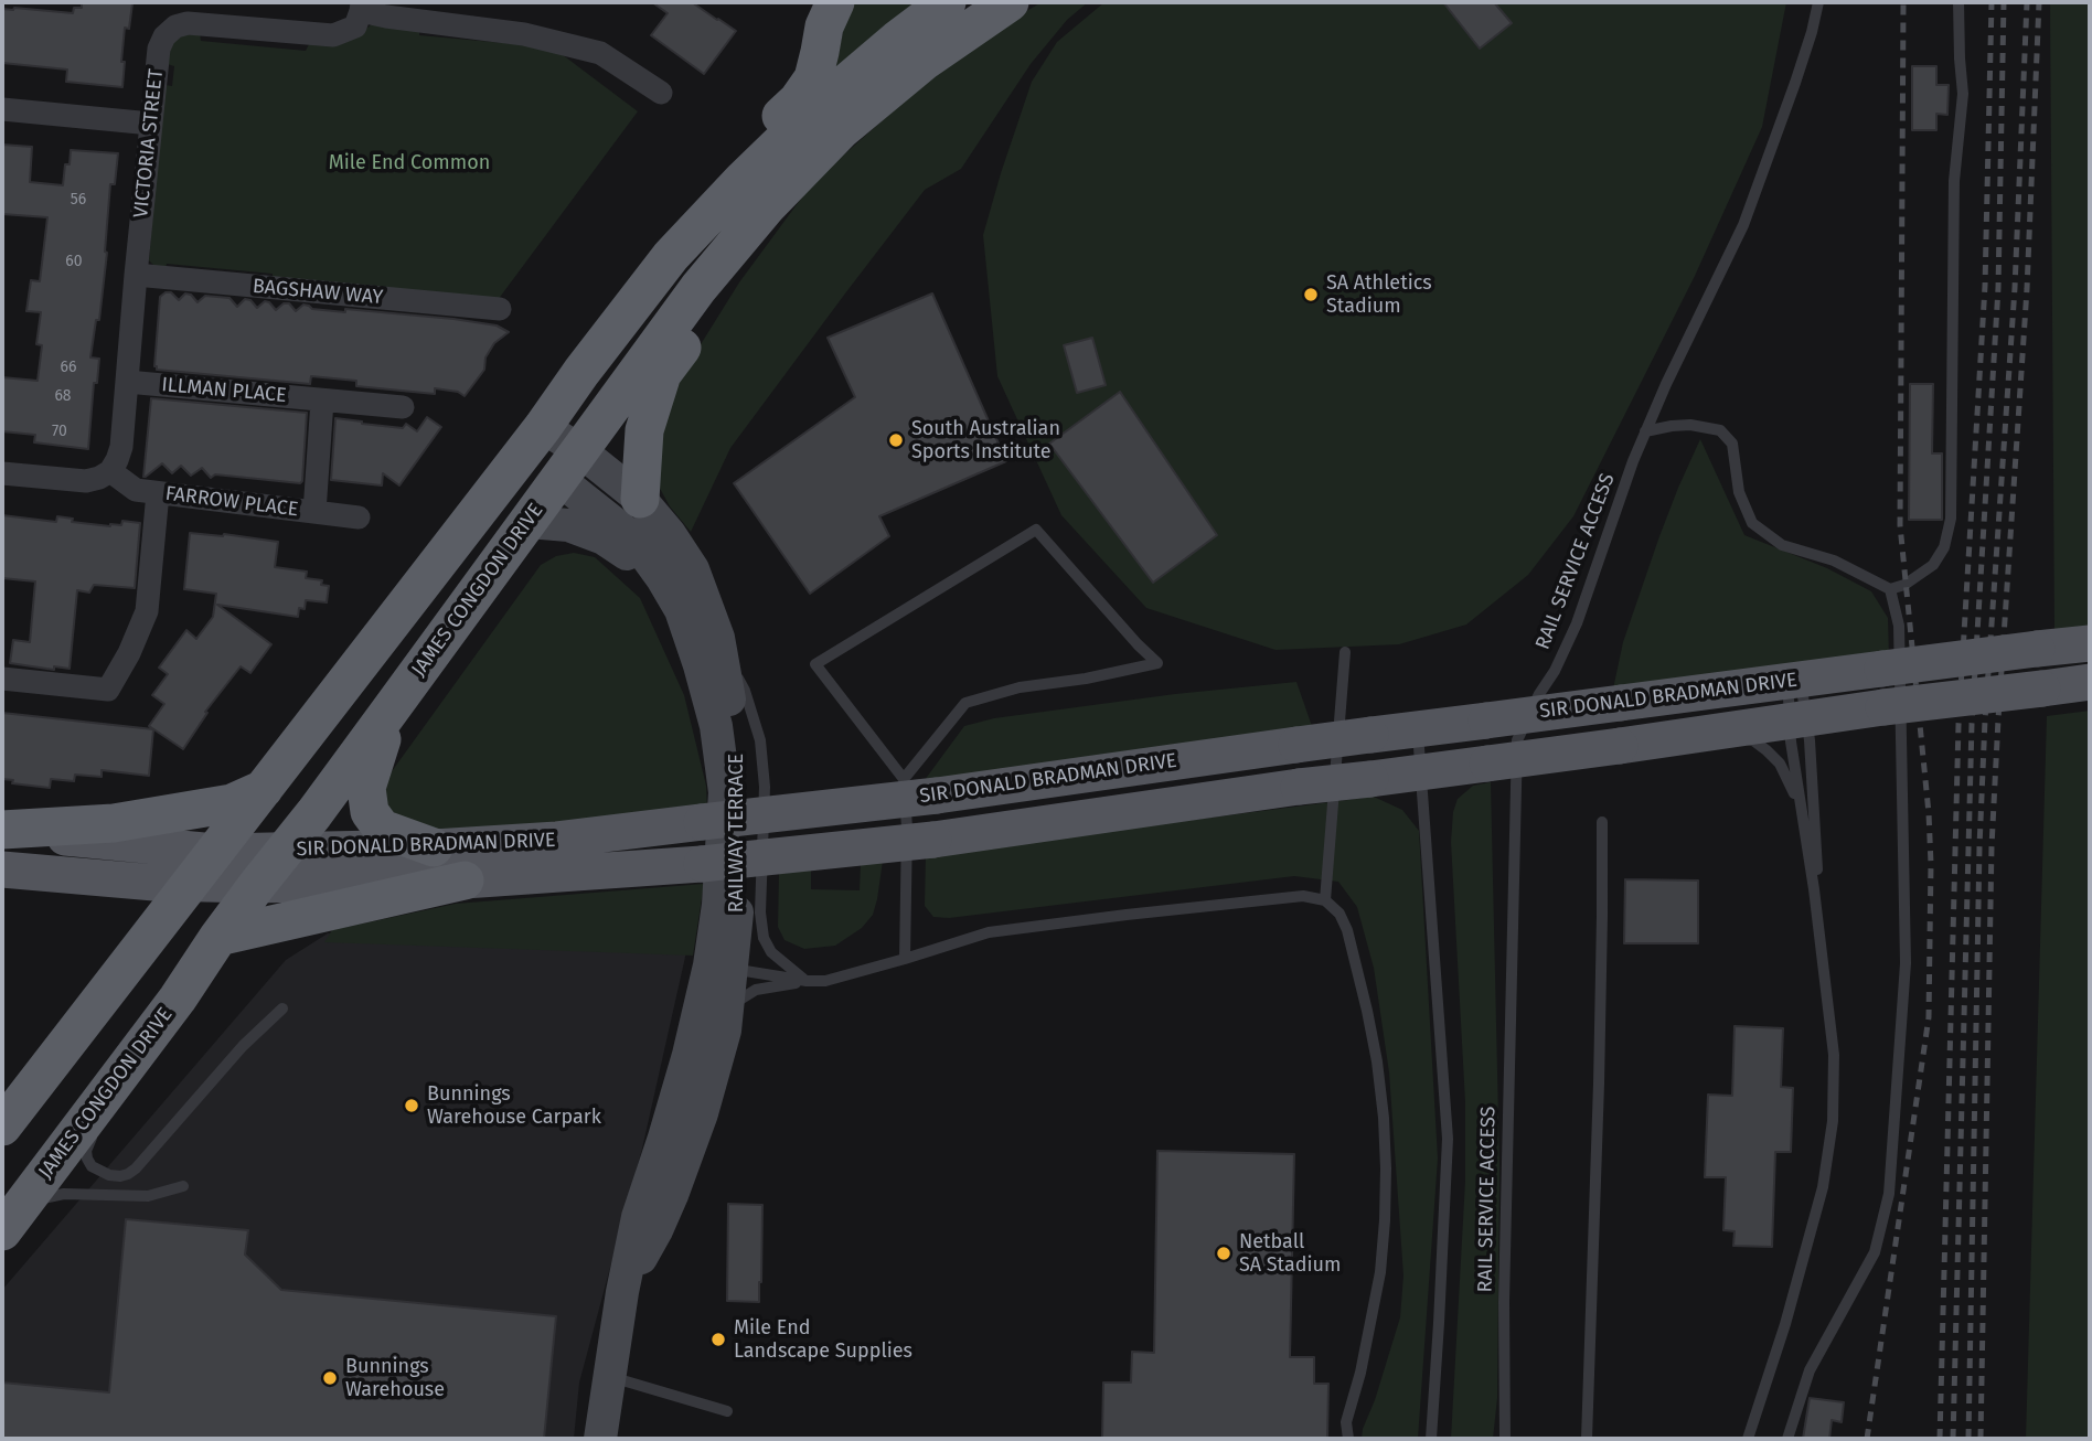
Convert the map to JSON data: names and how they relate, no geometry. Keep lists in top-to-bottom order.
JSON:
{
  "streets": {
    "highway": ["JAMES CONGDON DRIVE"],
    "main road": ["SIR DONALD BRADMAN DRIVE", "RAILWAY TERRACE"],
    "street": [
      "VICTORIA STREET",
      "BAGSHAW WAY",
      "ILLMAN PLACE",
      "FARROW PLACE"
    ],
    "lane": ["RAIL SERVICE ACCESS"]
  },
  "crossings": [
    ["VICTORIA STREET", "BAGSHAW WAY"],
    ["VICTORIA STREET", "ILLMAN PLACE"],
    ["VICTORIA STREET", "FARROW PLACE"],
    ["JAMES CONGDON DRIVE", "SIR DONALD BRADMAN DRIVE"],
    ["JAMES CONGDON DRIVE", "RAILWAY TERRACE"]
  ],
  "parks": ["Mile End Common"],
  "places": [
    "SA Athletics Stadium",
    "South Australian Sports Institute",
    "Bunnings Warehouse Carpark",
    "Netball SA Stadium",
    "Mile End Landscape Supplies",
    "Bunnings Warehouse"
  ],
  "house_numbers": [
    "56",
    "60",
    "66",
    "68",
    "70"
  ]
}
